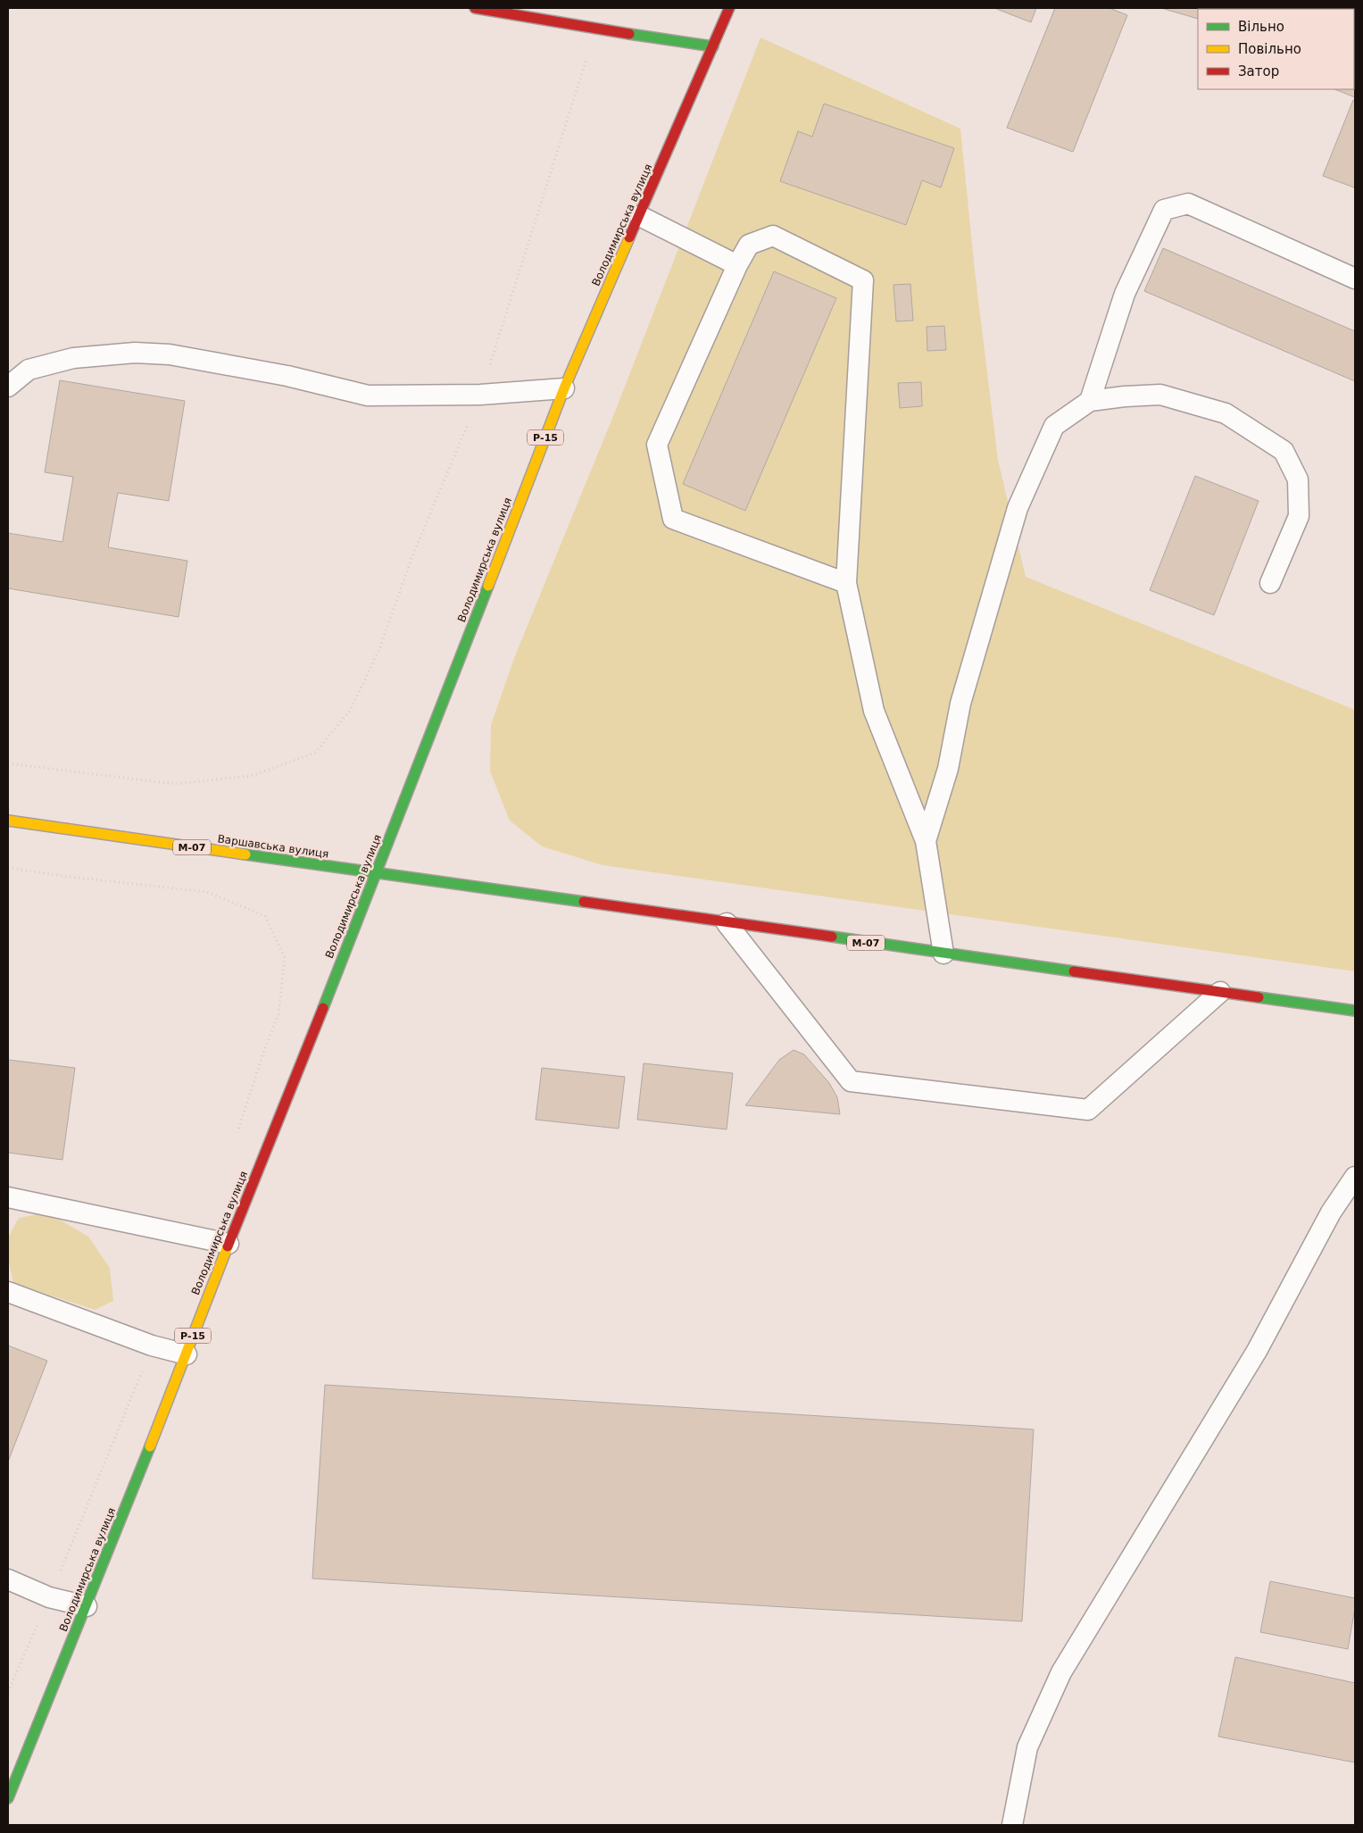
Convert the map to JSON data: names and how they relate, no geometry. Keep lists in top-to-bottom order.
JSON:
{
  "streets": {
    "main road": [
      "Володимирська вулиця",
      "Р-15",
      "Варшавська вулиця",
      "М-07"
    ]
  },
  "crossings": [
    ["Володимирська вулиця", "Варшавська вулиця"],
    ["Володимирська вулиця", "М-07"],
    ["Варшавська вулиця", "М-07"]
  ],
  "legend": ["Вільно", "Повільно", "Затор"]
}
